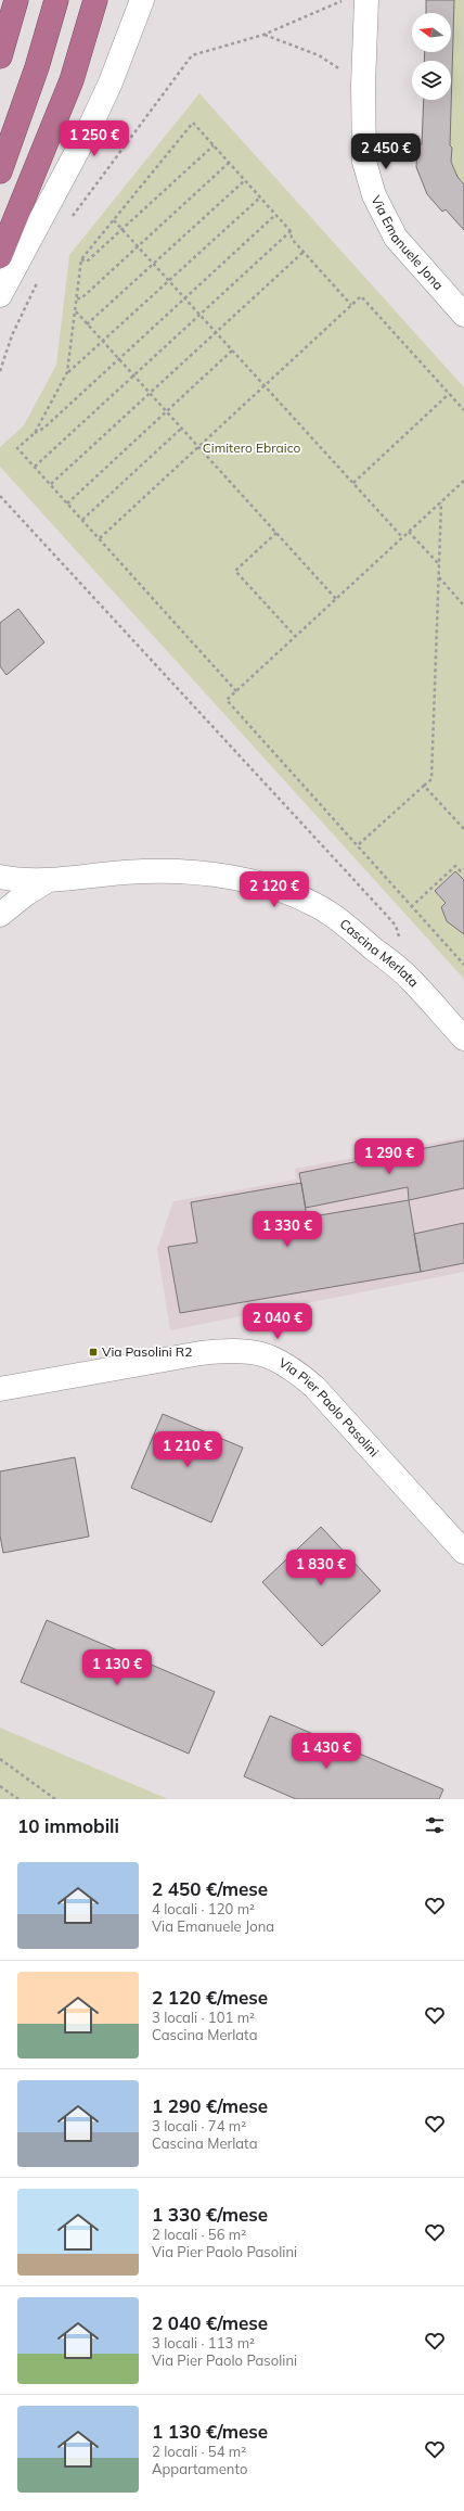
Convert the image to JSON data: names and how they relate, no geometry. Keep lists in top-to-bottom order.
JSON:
{
  "streets": {
    "street": ["Via Emanuele Jona", "Cascina Merlata", "Via Pier Paolo Pasolini"]
  },
  "parks": ["Cimitero Ebraico"],
  "places": {
    "transit": ["Via Pasolini R2"]
  },
  "north": "left",
  "page": {
    "price": [
      "1 250 €",
      "2 450 €",
      "2 120 €",
      "1 290 €",
      "1 330 €",
      "2 040 €",
      "1 210 €",
      "1 830 €",
      "1 130 €",
      "1 430 €"
    ],
    "heading": "10 immobili",
    "list": [
      {
        "name": "2 450 €/mese",
        "note": "4 locali · 120 m² · Via Emanuele Jona"
      },
      {
        "name": "2 120 €/mese",
        "note": "3 locali · 101 m² · Cascina Merlata"
      },
      {
        "name": "1 290 €/mese",
        "note": "3 locali · 74 m² · Cascina Merlata"
      },
      {
        "name": "1 330 €/mese",
        "note": "2 locali · 56 m² · Via Pier Paolo Pasolini"
      },
      {
        "name": "2 040 €/mese",
        "note": "3 locali · 113 m² · Via Pier Paolo Pasolini"
      },
      {
        "name": "1 130 €/mese",
        "note": "2 locali · 54 m² · Appartamento"
      }
    ]
  }
}
